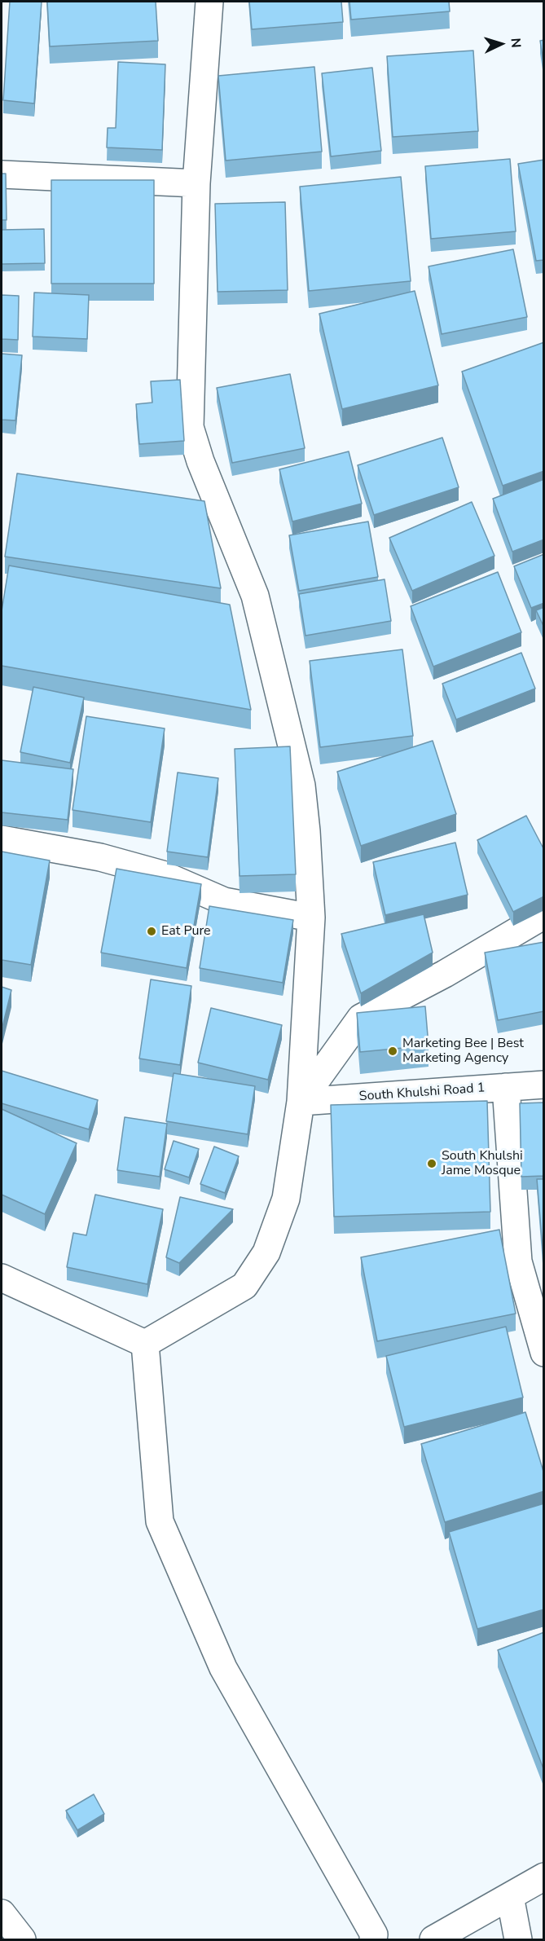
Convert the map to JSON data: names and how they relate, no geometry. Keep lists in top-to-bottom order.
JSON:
{
  "streets": {
    "street": ["South Khulshi Road 1"]
  },
  "places": ["Eat Pure", "Marketing Bee | Best Marketing Agency", "South Khulshi Jame Mosque"],
  "north": "right"
}
